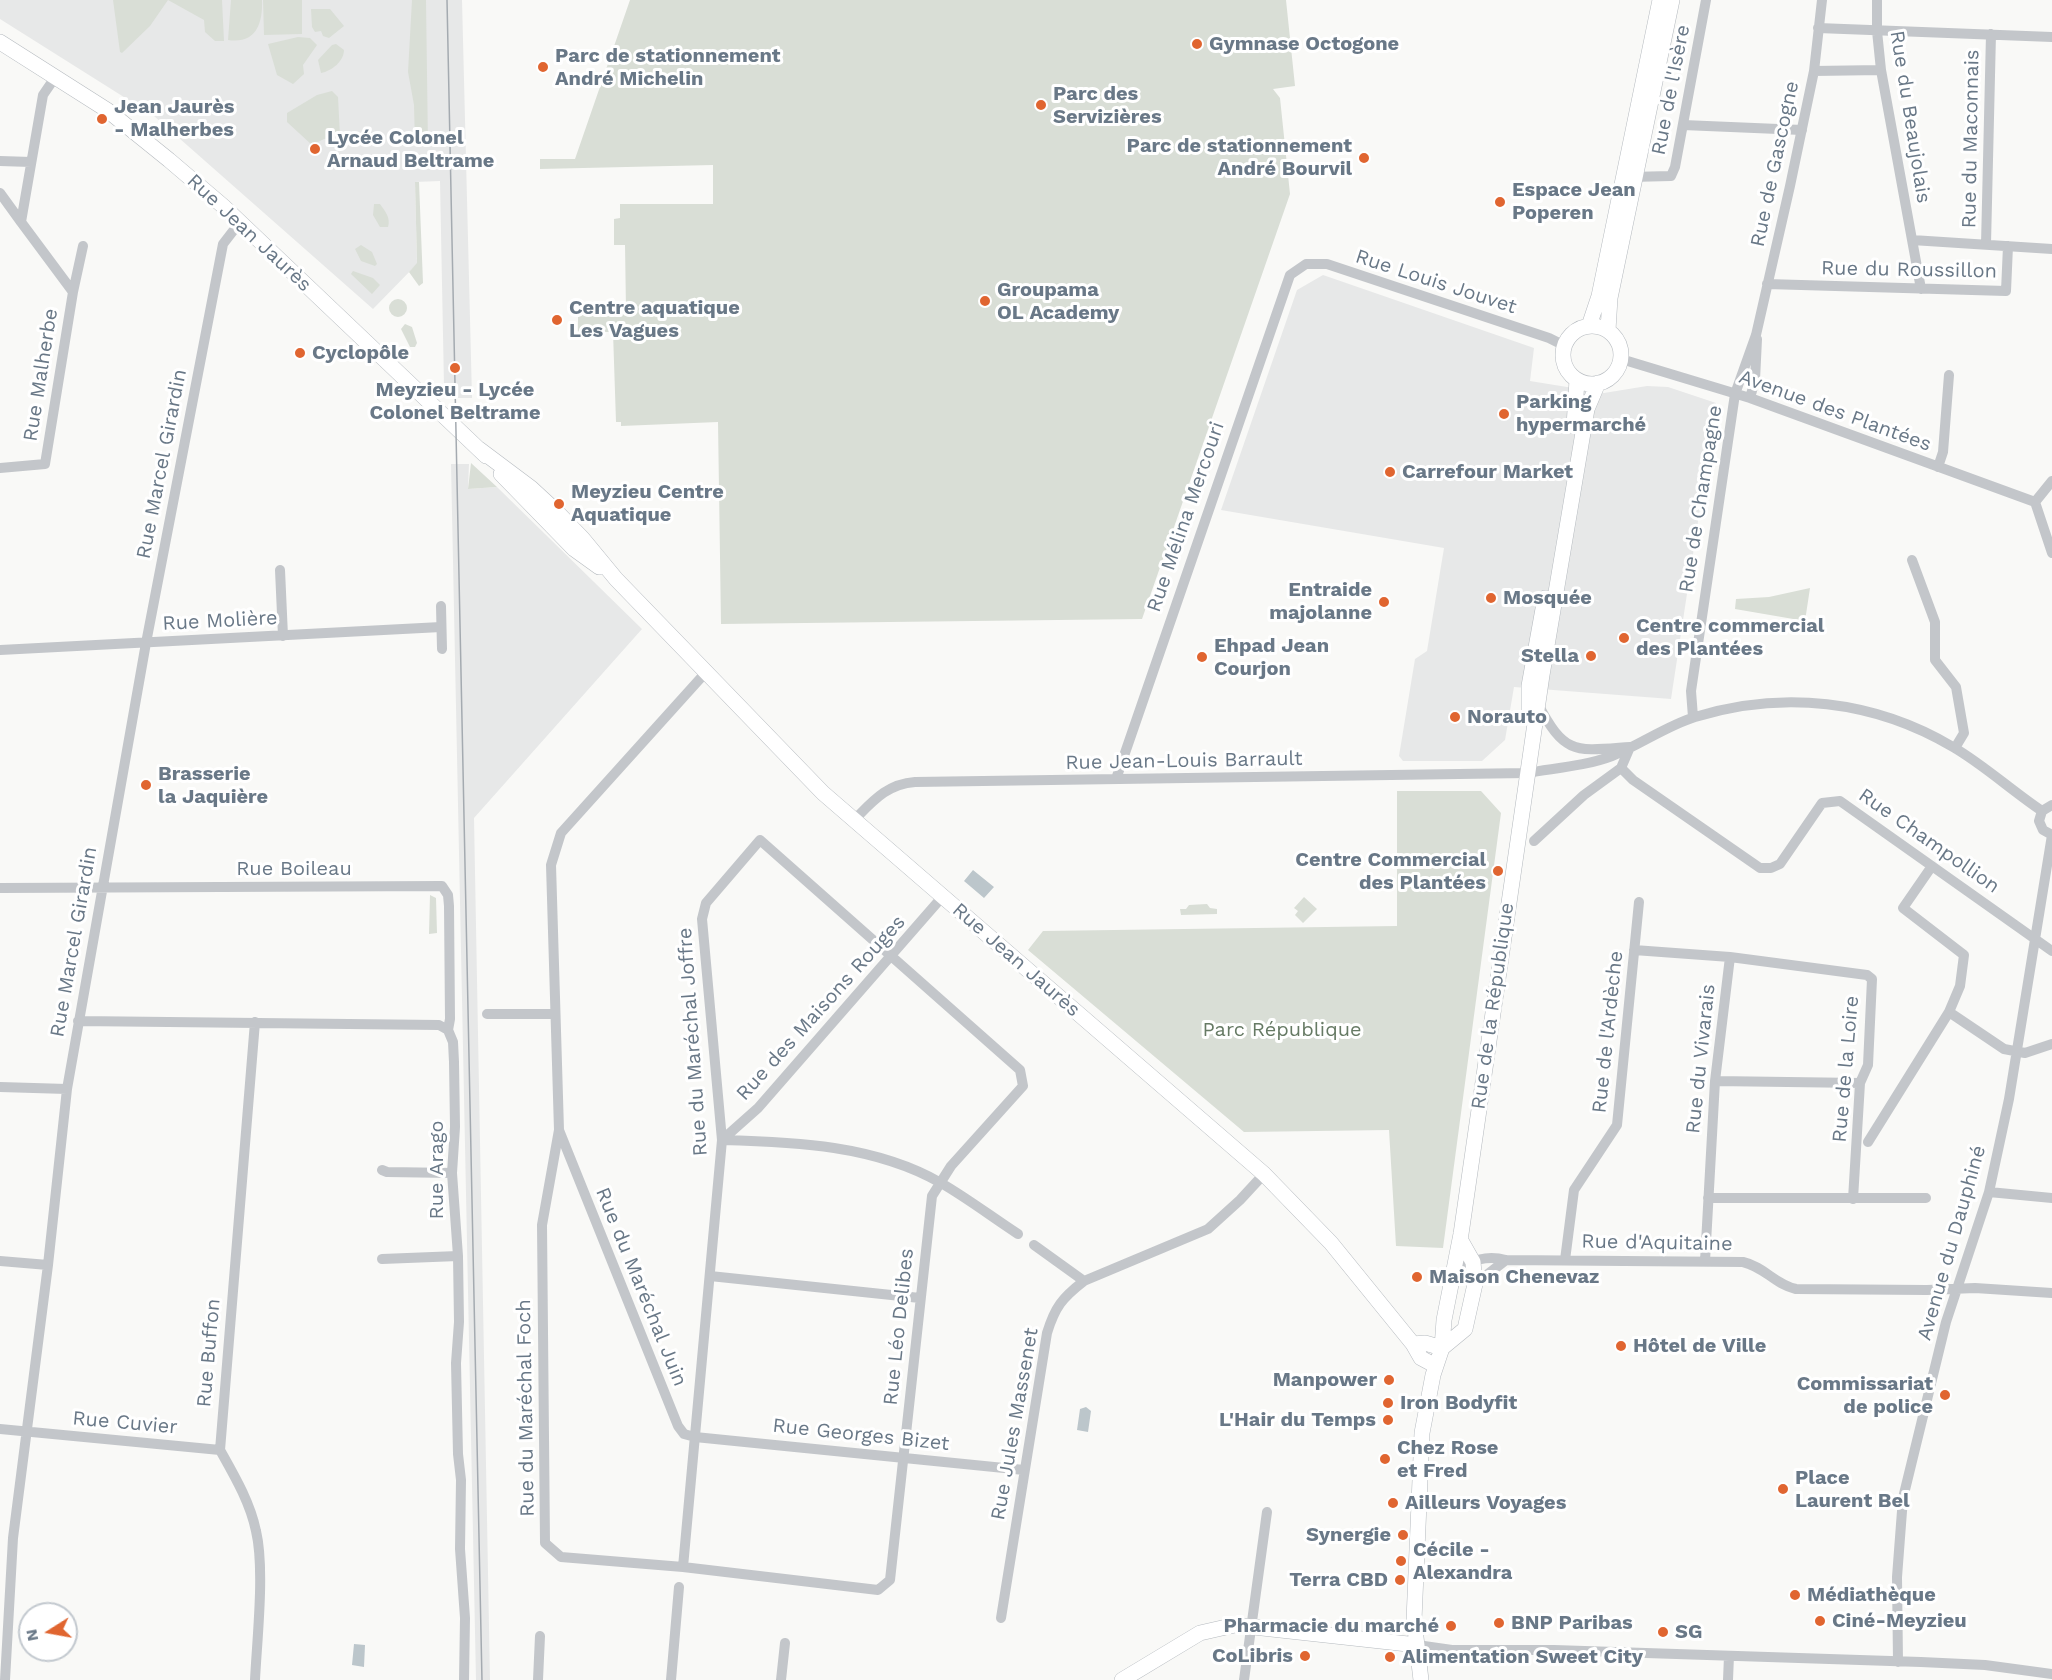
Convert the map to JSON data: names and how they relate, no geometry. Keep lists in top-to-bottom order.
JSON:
{
  "streets": {
    "main road": ["Rue Jean Jaurès", "Rue de la République"],
    "street": [
      "Rue de l'Isère",
      "Rue du Beaujolais",
      "Rue du Maconnais",
      "Rue de Gascogne",
      "Rue du Roussillon",
      "Rue Louis Jouvet",
      "Rue Malherbe",
      "Avenue des Plantées",
      "Rue Marcel Girardin",
      "Rue de Champagne",
      "Rue Mélina Mercouri",
      "Rue Molière",
      "Rue Jean-Louis Barrault",
      "Rue Champollion",
      "Rue Boileau",
      "Rue des Maisons Rouges",
      "Rue de l'Ardèche",
      "Rue du Maréchal Joffre",
      "Rue du Vivarais",
      "Rue de la Loire",
      "Rue Arago",
      "Rue d'Aquitaine",
      "Avenue du Dauphiné",
      "Rue du Maréchal Juin",
      "Rue Léo Delibes",
      "Rue Buffon",
      "Rue du Maréchal Foch",
      "Rue Cuvier",
      "Rue Jules Massenet",
      "Rue Georges Bizet"
    ]
  },
  "crossings": [
    ["Rue du Beaujolais", "Rue du Roussillon"],
    ["Rue de Gascogne", "Rue du Roussillon"],
    ["Rue de Gascogne", "Avenue des Plantées"],
    ["Rue de Gascogne", "Rue de Champagne"],
    ["Rue Jean Jaurès", "Rue Marcel Girardin"],
    ["Rue Jean Jaurès", "Rue Jean-Louis Barrault"],
    ["Rue Jean Jaurès", "Rue de la République"],
    ["Rue Jean Jaurès", "Rue des Maisons Rouges"],
    ["Rue Jean Jaurès", "Rue du Maréchal Juin"],
    ["Rue Jean Jaurès", "Rue Jules Massenet"],
    ["Rue Louis Jouvet", "Avenue des Plantées"],
    ["Rue Louis Jouvet", "Rue Mélina Mercouri"],
    ["Rue Louis Jouvet", "Rue de la République"],
    ["Avenue des Plantées", "Rue de Champagne"],
    ["Avenue des Plantées", "Rue de la République"],
    ["Rue Marcel Girardin", "Rue Molière"],
    ["Rue Marcel Girardin", "Rue Boileau"],
    ["Rue Marcel Girardin", "Rue Cuvier"],
    ["Rue de Champagne", "Rue Jean-Louis Barrault"],
    ["Rue Mélina Mercouri", "Rue Jean-Louis Barrault"],
    ["Rue Jean-Louis Barrault", "Rue de la République"],
    ["Rue Champollion", "Avenue du Dauphiné"],
    ["Rue Boileau", "Rue Arago"],
    ["Rue de la République", "Rue d'Aquitaine"],
    ["Rue des Maisons Rouges", "Rue du Maréchal Joffre"],
    ["Rue des Maisons Rouges", "Rue Léo Delibes"],
    ["Rue de l'Ardèche", "Rue du Vivarais"],
    ["Rue de l'Ardèche", "Rue d'Aquitaine"],
    ["Rue du Maréchal Joffre", "Rue du Maréchal Juin"],
    ["Rue du Maréchal Joffre", "Rue Léo Delibes"],
    ["Rue du Maréchal Joffre", "Rue Georges Bizet"],
    ["Rue du Vivarais", "Rue de la Loire"],
    ["Rue du Vivarais", "Rue d'Aquitaine"],
    ["Rue d'Aquitaine", "Avenue du Dauphiné"],
    ["Rue du Maréchal Juin", "Rue du Maréchal Foch"],
    ["Rue du Maréchal Juin", "Rue Georges Bizet"],
    ["Rue Léo Delibes", "Rue du Maréchal Foch"],
    ["Rue Léo Delibes", "Rue Georges Bizet"],
    ["Rue Buffon", "Rue Cuvier"],
    ["Rue Jules Massenet", "Rue Georges Bizet"]
  ],
  "parks": ["Parc République"],
  "places": [
    "Gymnase Octogone",
    "Parc de stationnement André Michelin",
    "Parc des Servizières",
    "Jean Jaurès - Malherbes",
    "Lycée Colonel Arnaud Beltrame",
    "Parc de stationnement André Bourvil",
    "Espace Jean Poperen",
    "Groupama OL Academy",
    "Centre aquatique Les Vagues",
    "Cyclopôle",
    "Meyzieu - Lycée Colonel Beltrame",
    "Parking hypermarché",
    "Carrefour Market",
    "Meyzieu Centre Aquatique",
    "Mosquée",
    "Entraide majolanne",
    "Centre commercial des Plantées",
    "Stella",
    "Ehpad Jean Courjon",
    "Norauto",
    "Brasserie la Jaquière",
    "Centre Commercial des Plantées",
    "Maison Chenevaz",
    "Hôtel de Ville",
    "Manpower",
    "Commissariat de police",
    "Iron Bodyfit",
    "L'Hair du Temps",
    "Chez Rose et Fred",
    "Place Laurent Bel",
    "Ailleurs Voyages",
    "Synergie",
    "Cécile - Alexandra",
    "Terra CBD",
    "Médiathèque",
    "Ciné-Meyzieu",
    "BNP Paribas",
    "Pharmacie du marché",
    "SG",
    "CoLibris",
    "Alimentation Sweet City"
  ],
  "north": "left"
}
